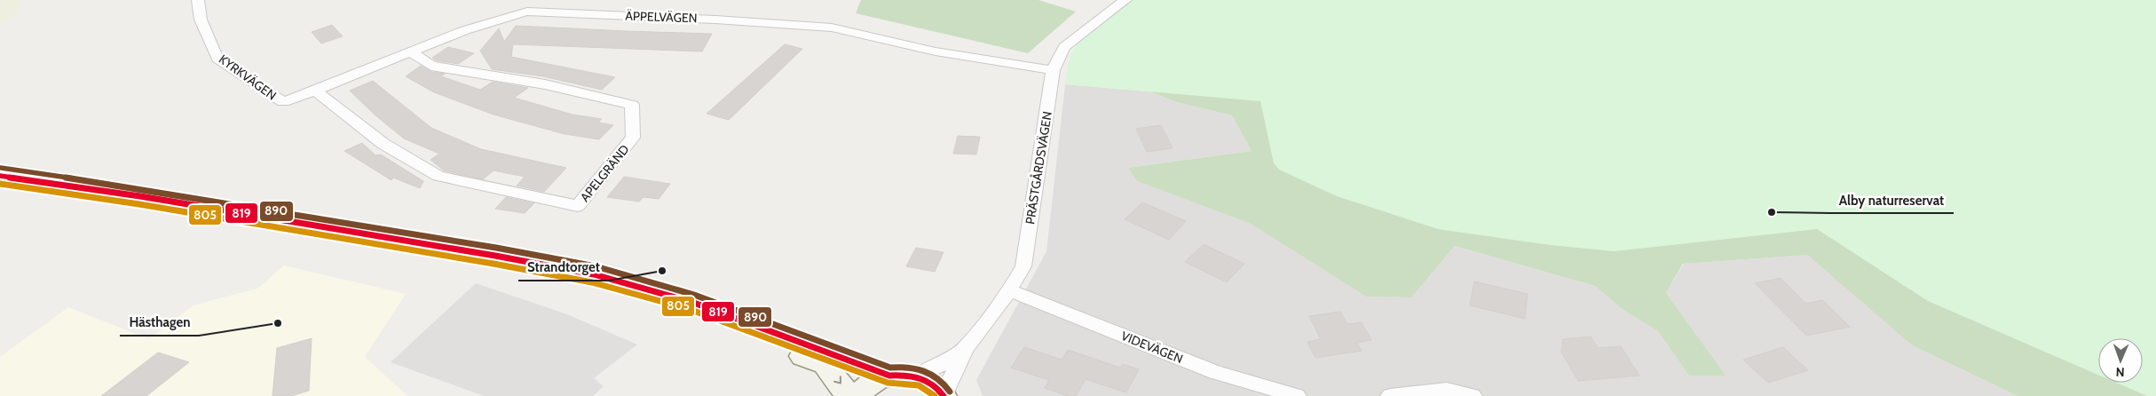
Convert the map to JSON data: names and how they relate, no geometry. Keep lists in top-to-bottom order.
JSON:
{
  "streets": {
    "street": [
      "ÄPPELVÄGEN",
      "KYRKVÄGEN",
      "PRÄSTGÅRDSVÄGEN",
      "APELGRÄND",
      "VIDEVÄGEN"
    ]
  },
  "crossings": [
    ["ÄPPELVÄGEN", "KYRKVÄGEN"],
    ["ÄPPELVÄGEN", "PRÄSTGÅRDSVÄGEN"],
    ["ÄPPELVÄGEN", "APELGRÄND"],
    ["PRÄSTGÅRDSVÄGEN", "VIDEVÄGEN"]
  ],
  "places": ["Alby naturreservat", "Strandtorget", "Hästhagen"],
  "lines": ["transit line 890", "transit line 819", "transit line 805"],
  "north": "bottom"
}
